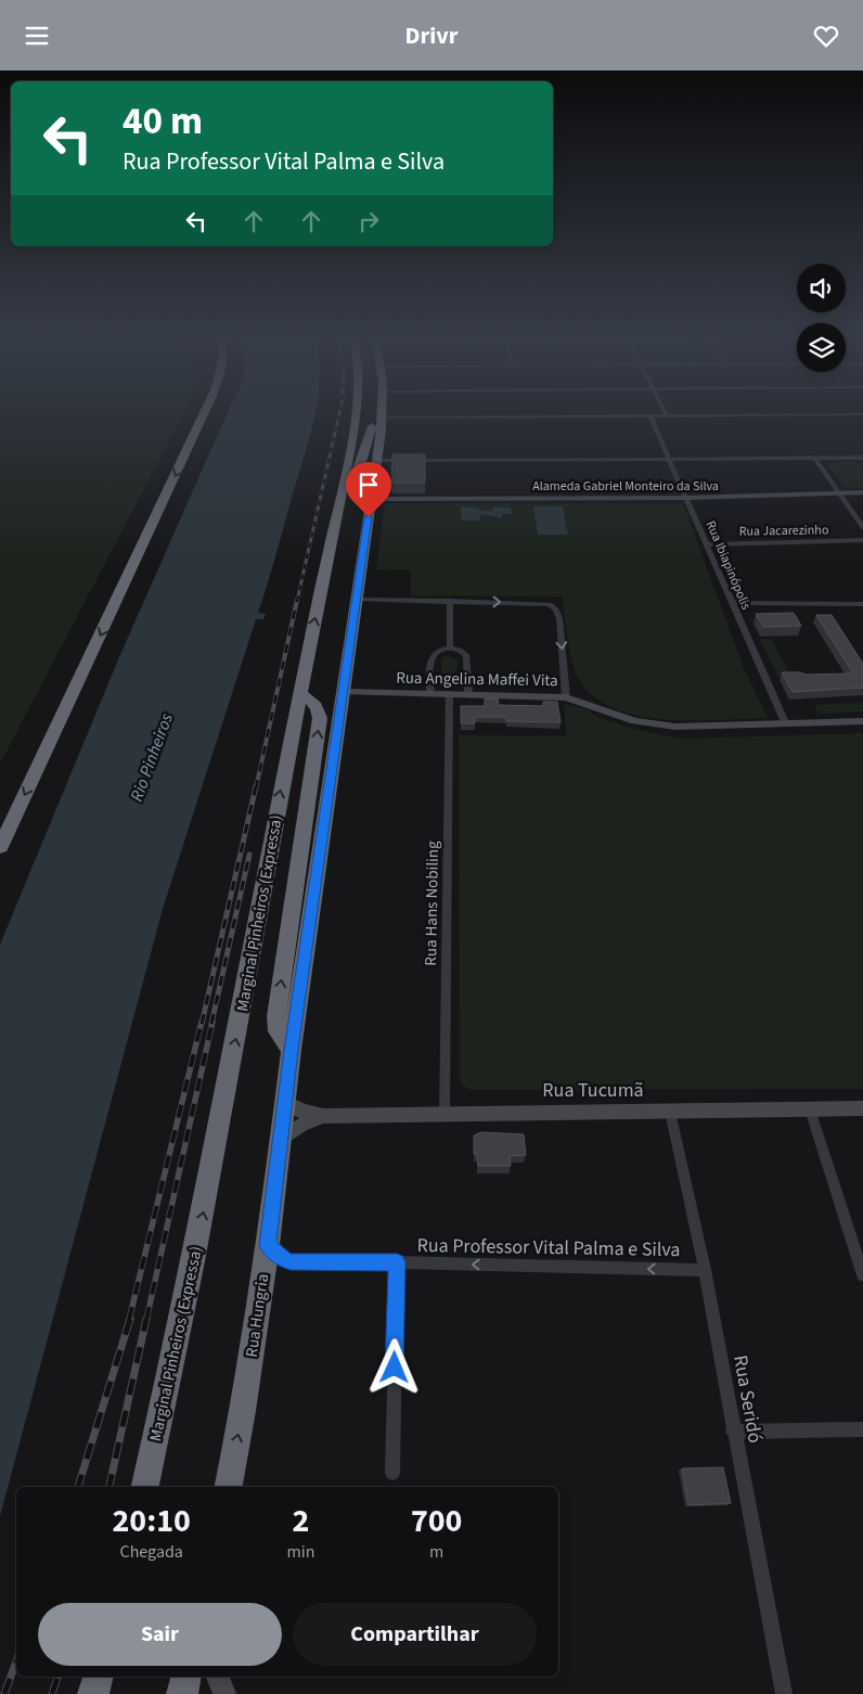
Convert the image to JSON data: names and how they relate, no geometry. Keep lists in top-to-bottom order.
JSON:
{
  "streets": {
    "highway": ["Marginal Pinheiros (Expressa)", "Rua Hungria"],
    "street": [
      "Alameda Gabriel Monteiro da Silva",
      "Rua Jacarezinho",
      "Rua Ibiapinópolis",
      "Rua Angelina Maffei Vita",
      "Rua Hans Nobiling",
      "Rua Tucumã",
      "Rua Professor Vital Palma e Silva",
      "Rua Seridó"
    ]
  },
  "crossings": [
    ["Alameda Gabriel Monteiro da Silva", "Rua Ibiapinópolis"],
    ["Alameda Gabriel Monteiro da Silva", "Rua Hungria"],
    ["Rua Jacarezinho", "Rua Ibiapinópolis"],
    ["Rua Ibiapinópolis", "Rua Angelina Maffei Vita"],
    ["Rua Angelina Maffei Vita", "Rua Hans Nobiling"],
    ["Rua Angelina Maffei Vita", "Rua Hungria"],
    ["Rua Hans Nobiling", "Rua Tucumã"],
    ["Rua Tucumã", "Rua Hungria"],
    ["Rua Tucumã", "Rua Seridó"],
    ["Rua Professor Vital Palma e Silva", "Rua Hungria"],
    ["Rua Professor Vital Palma e Silva", "Rua Seridó"]
  ],
  "one_way": ["Rua Professor Vital Palma e Silva"],
  "water": ["Rio Pinheiros"],
  "page": {
    "header": "Drivr",
    "turn": ["40 m", "Rua Professor Vital Palma e Silva"],
    "eta": [
      "20:10",
      "Chegada",
      "2",
      "min",
      "700",
      "m"
    ],
    "buttons": ["Sair", "Compartilhar"]
  }
}
